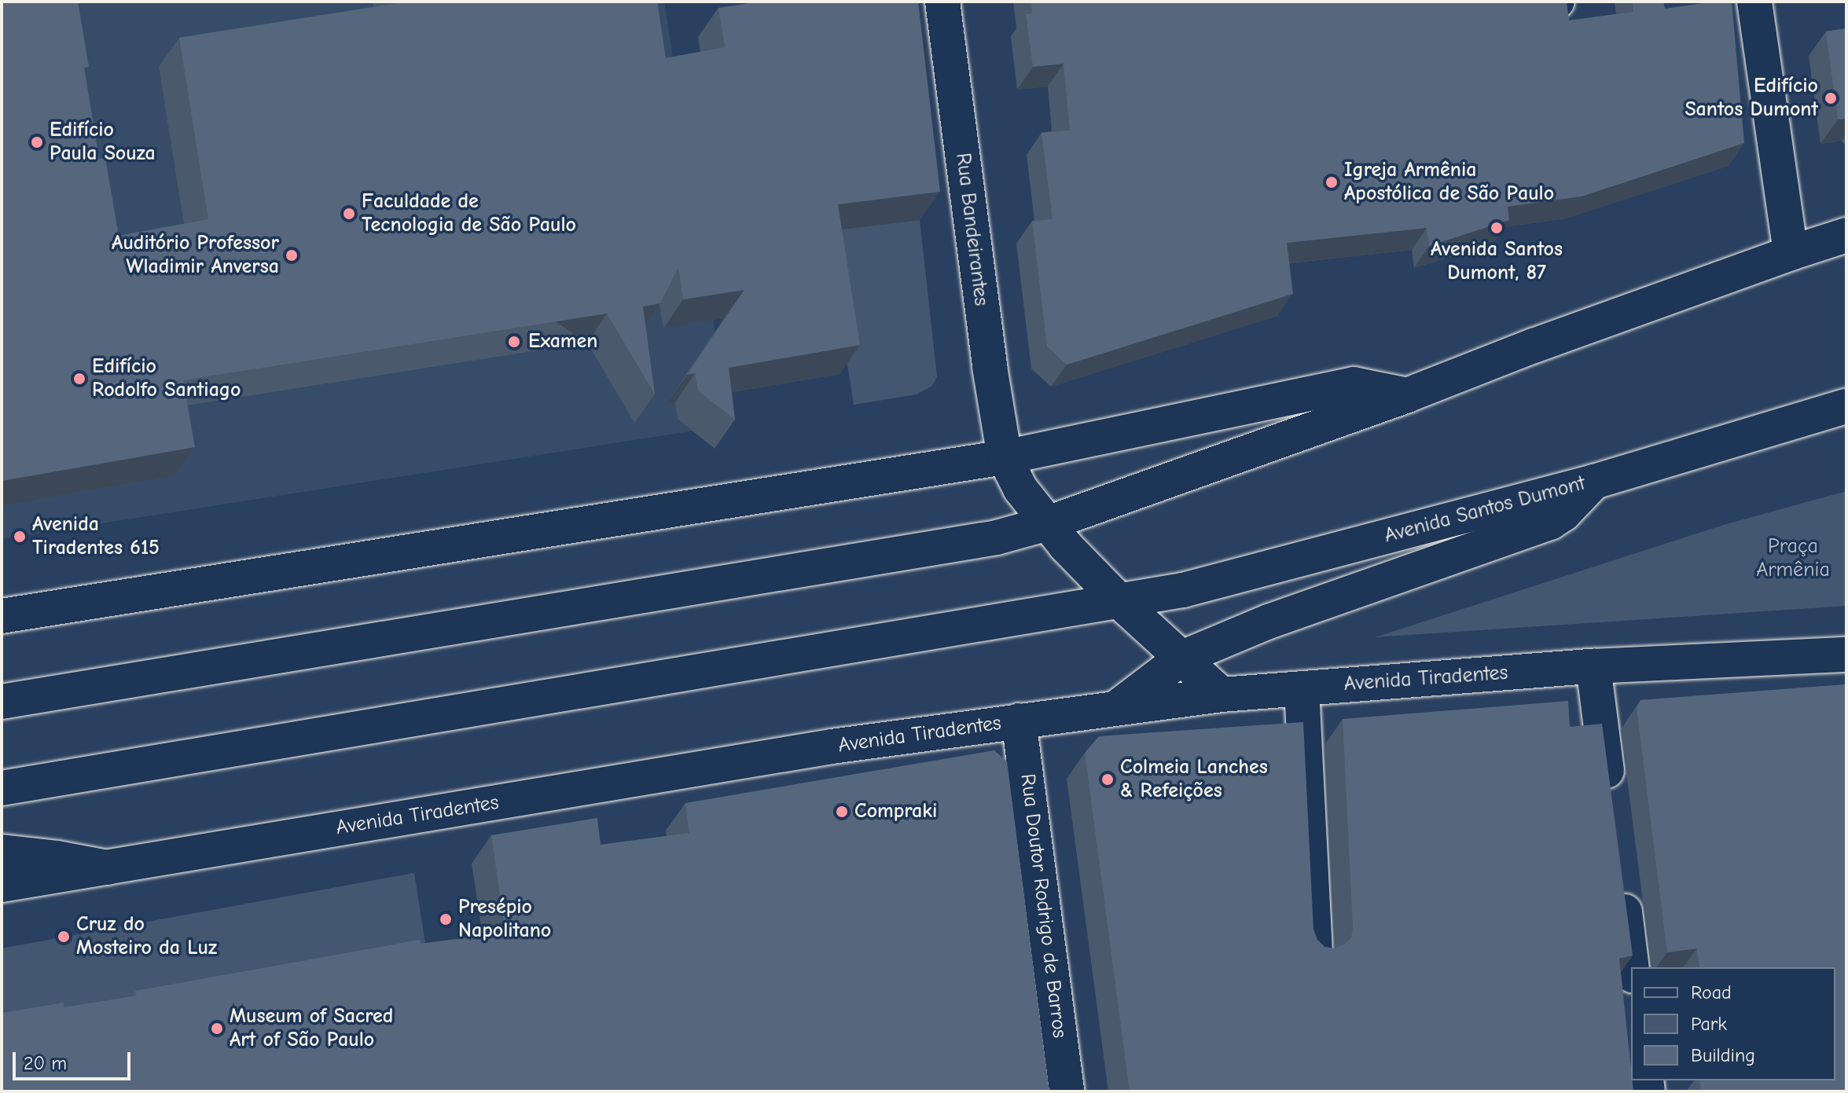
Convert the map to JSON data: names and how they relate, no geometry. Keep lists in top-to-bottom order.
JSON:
{
  "streets": {
    "main road": [
      "Rua Bandeirantes",
      "Avenida Santos Dumont",
      "Avenida Tiradentes",
      "Rua Doutor Rodrigo de Barros"
    ]
  },
  "crossings": [
    ["Rua Bandeirantes", "Avenida Santos Dumont"],
    ["Rua Bandeirantes", "Avenida Tiradentes"],
    ["Avenida Tiradentes", "Rua Doutor Rodrigo de Barros"]
  ],
  "parks": ["Praça Armênia"],
  "places": [
    "Edifício Santos Dumont",
    "Edifício Paula Souza",
    "Igreja Armênia Apostólica de São Paulo",
    "Faculdade de Tecnologia de São Paulo",
    "Avenida Santos Dumont, 87",
    "Auditório Professor Wladimir Anversa",
    "Examen",
    "Edifício Rodolfo Santiago",
    "Avenida Tiradentes 615",
    "Colmeia Lanches & Refeições",
    "Compraki",
    "Presépio Napolitano",
    "Cruz do Mosteiro da Luz",
    "Museum of Sacred Art of São Paulo"
  ],
  "legend": ["Road", "Park", "Building"],
  "scale_bar": "20 m"
}
